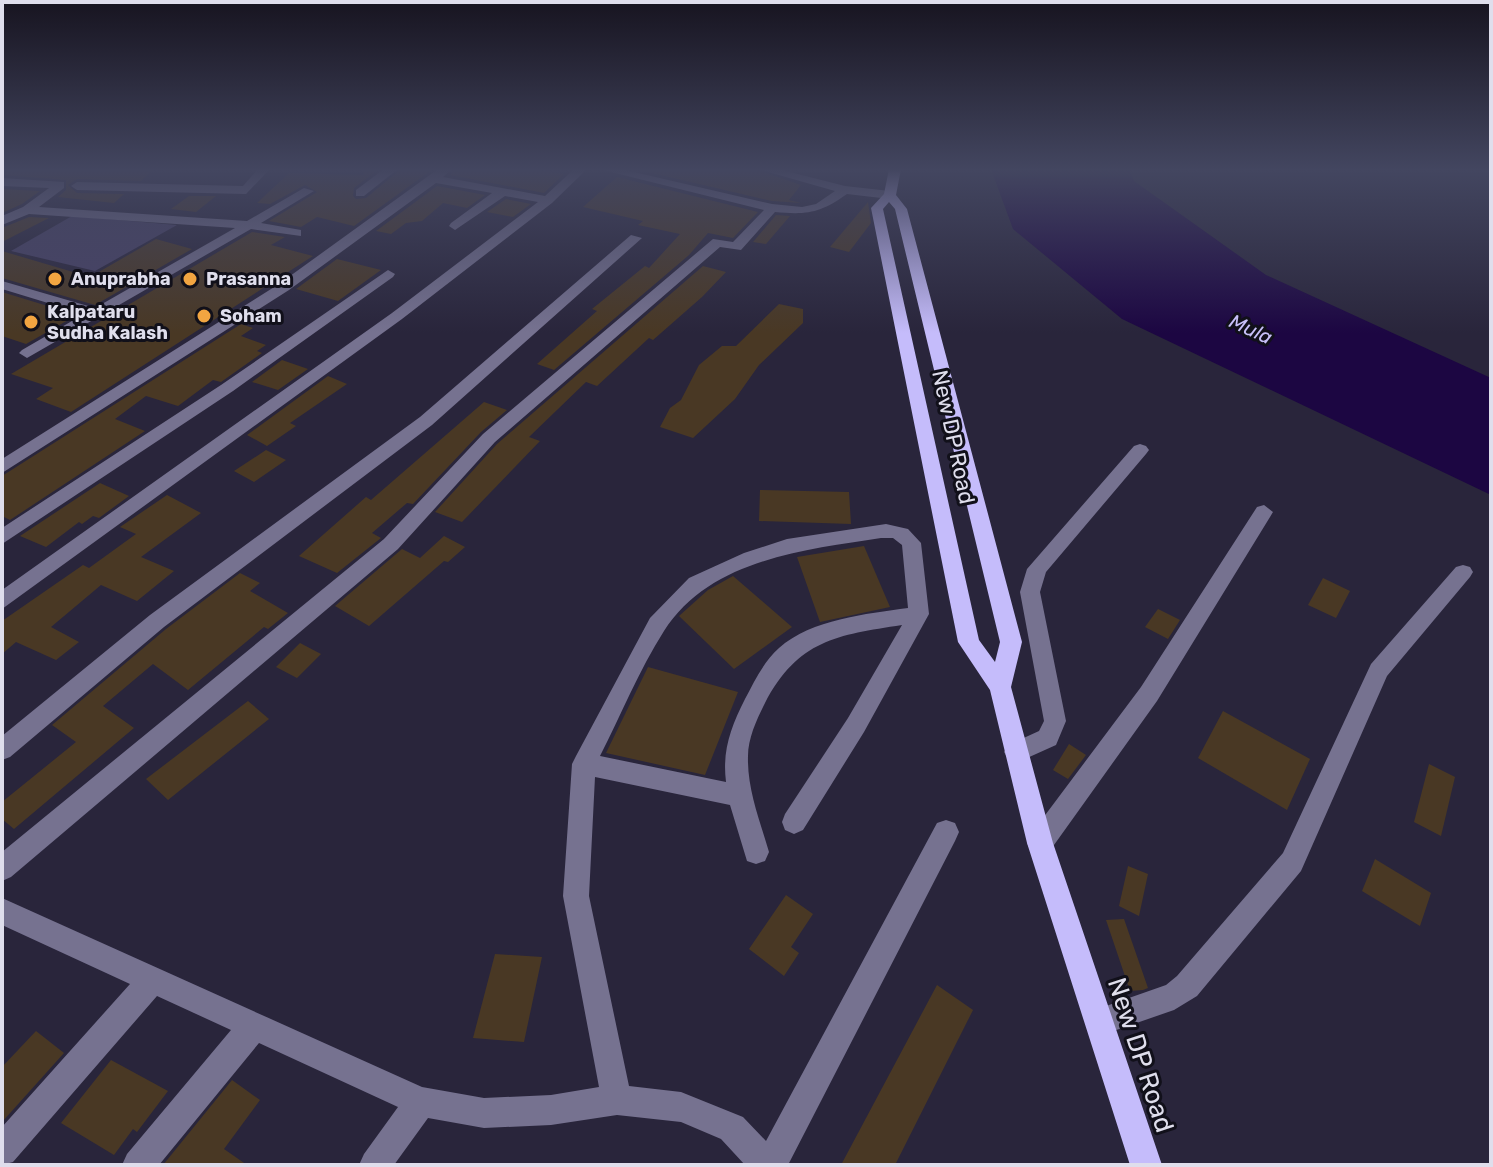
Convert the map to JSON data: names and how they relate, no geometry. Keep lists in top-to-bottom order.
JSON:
{
  "streets": {
    "main road": ["New DP Road"]
  },
  "water": ["Mula"],
  "places": [
    "Anuprabha",
    "Prasanna",
    "Soham",
    "Kalpataru Sudha Kalash"
  ]
}
